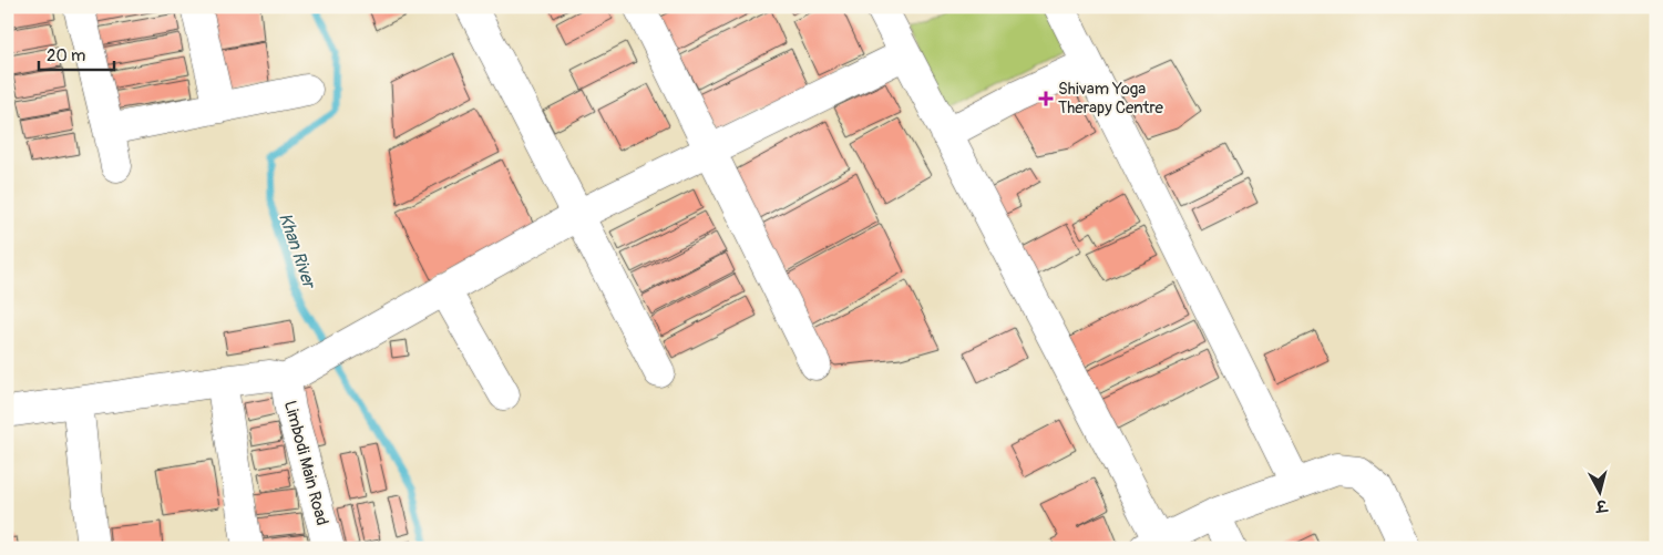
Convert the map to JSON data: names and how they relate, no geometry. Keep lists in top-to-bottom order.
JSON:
{
  "streets": {
    "street": ["Limbodi Main Road"]
  },
  "water": ["Khan River"],
  "places": {
    "health": ["Shivam Yoga Therapy Centre"]
  },
  "scale_bar": "20 m",
  "north": "bottom"
}
